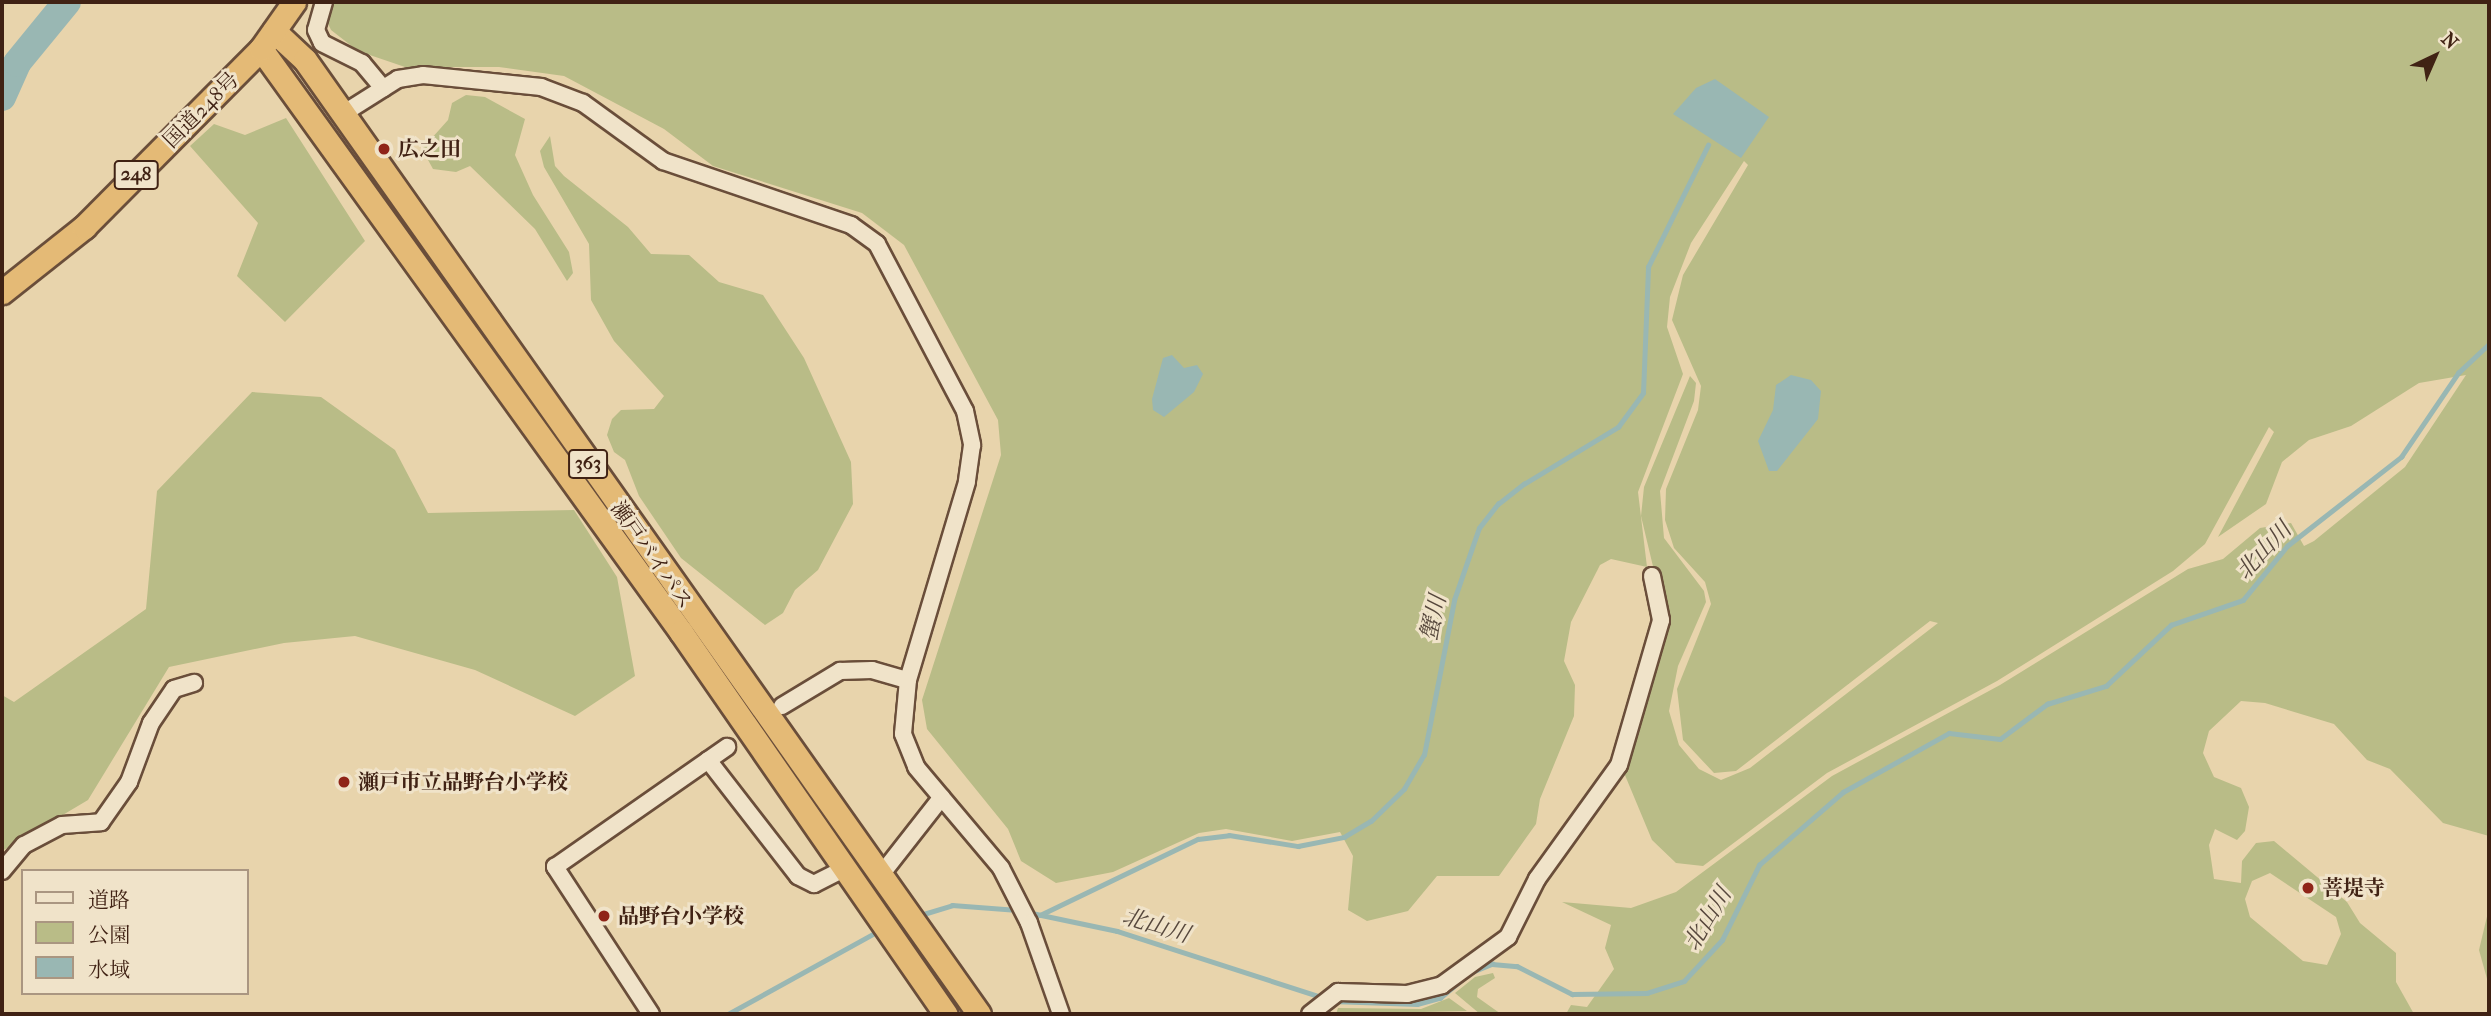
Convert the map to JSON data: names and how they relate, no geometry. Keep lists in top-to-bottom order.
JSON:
{
  "streets": {
    "highway": [
      "国道248号",
      "248",
      "363",
      "瀬戸バイパス"
    ]
  },
  "crossings": [
    ["国道248号", "瀬戸バイパス"]
  ],
  "water": ["北山川", "蟹川"],
  "places": [
    "広之田",
    "瀬戸市立品野台小学校",
    "菩堤寺",
    "品野台小学校"
  ],
  "legend": ["道路", "公園", "水域"],
  "north": "top right"
}
